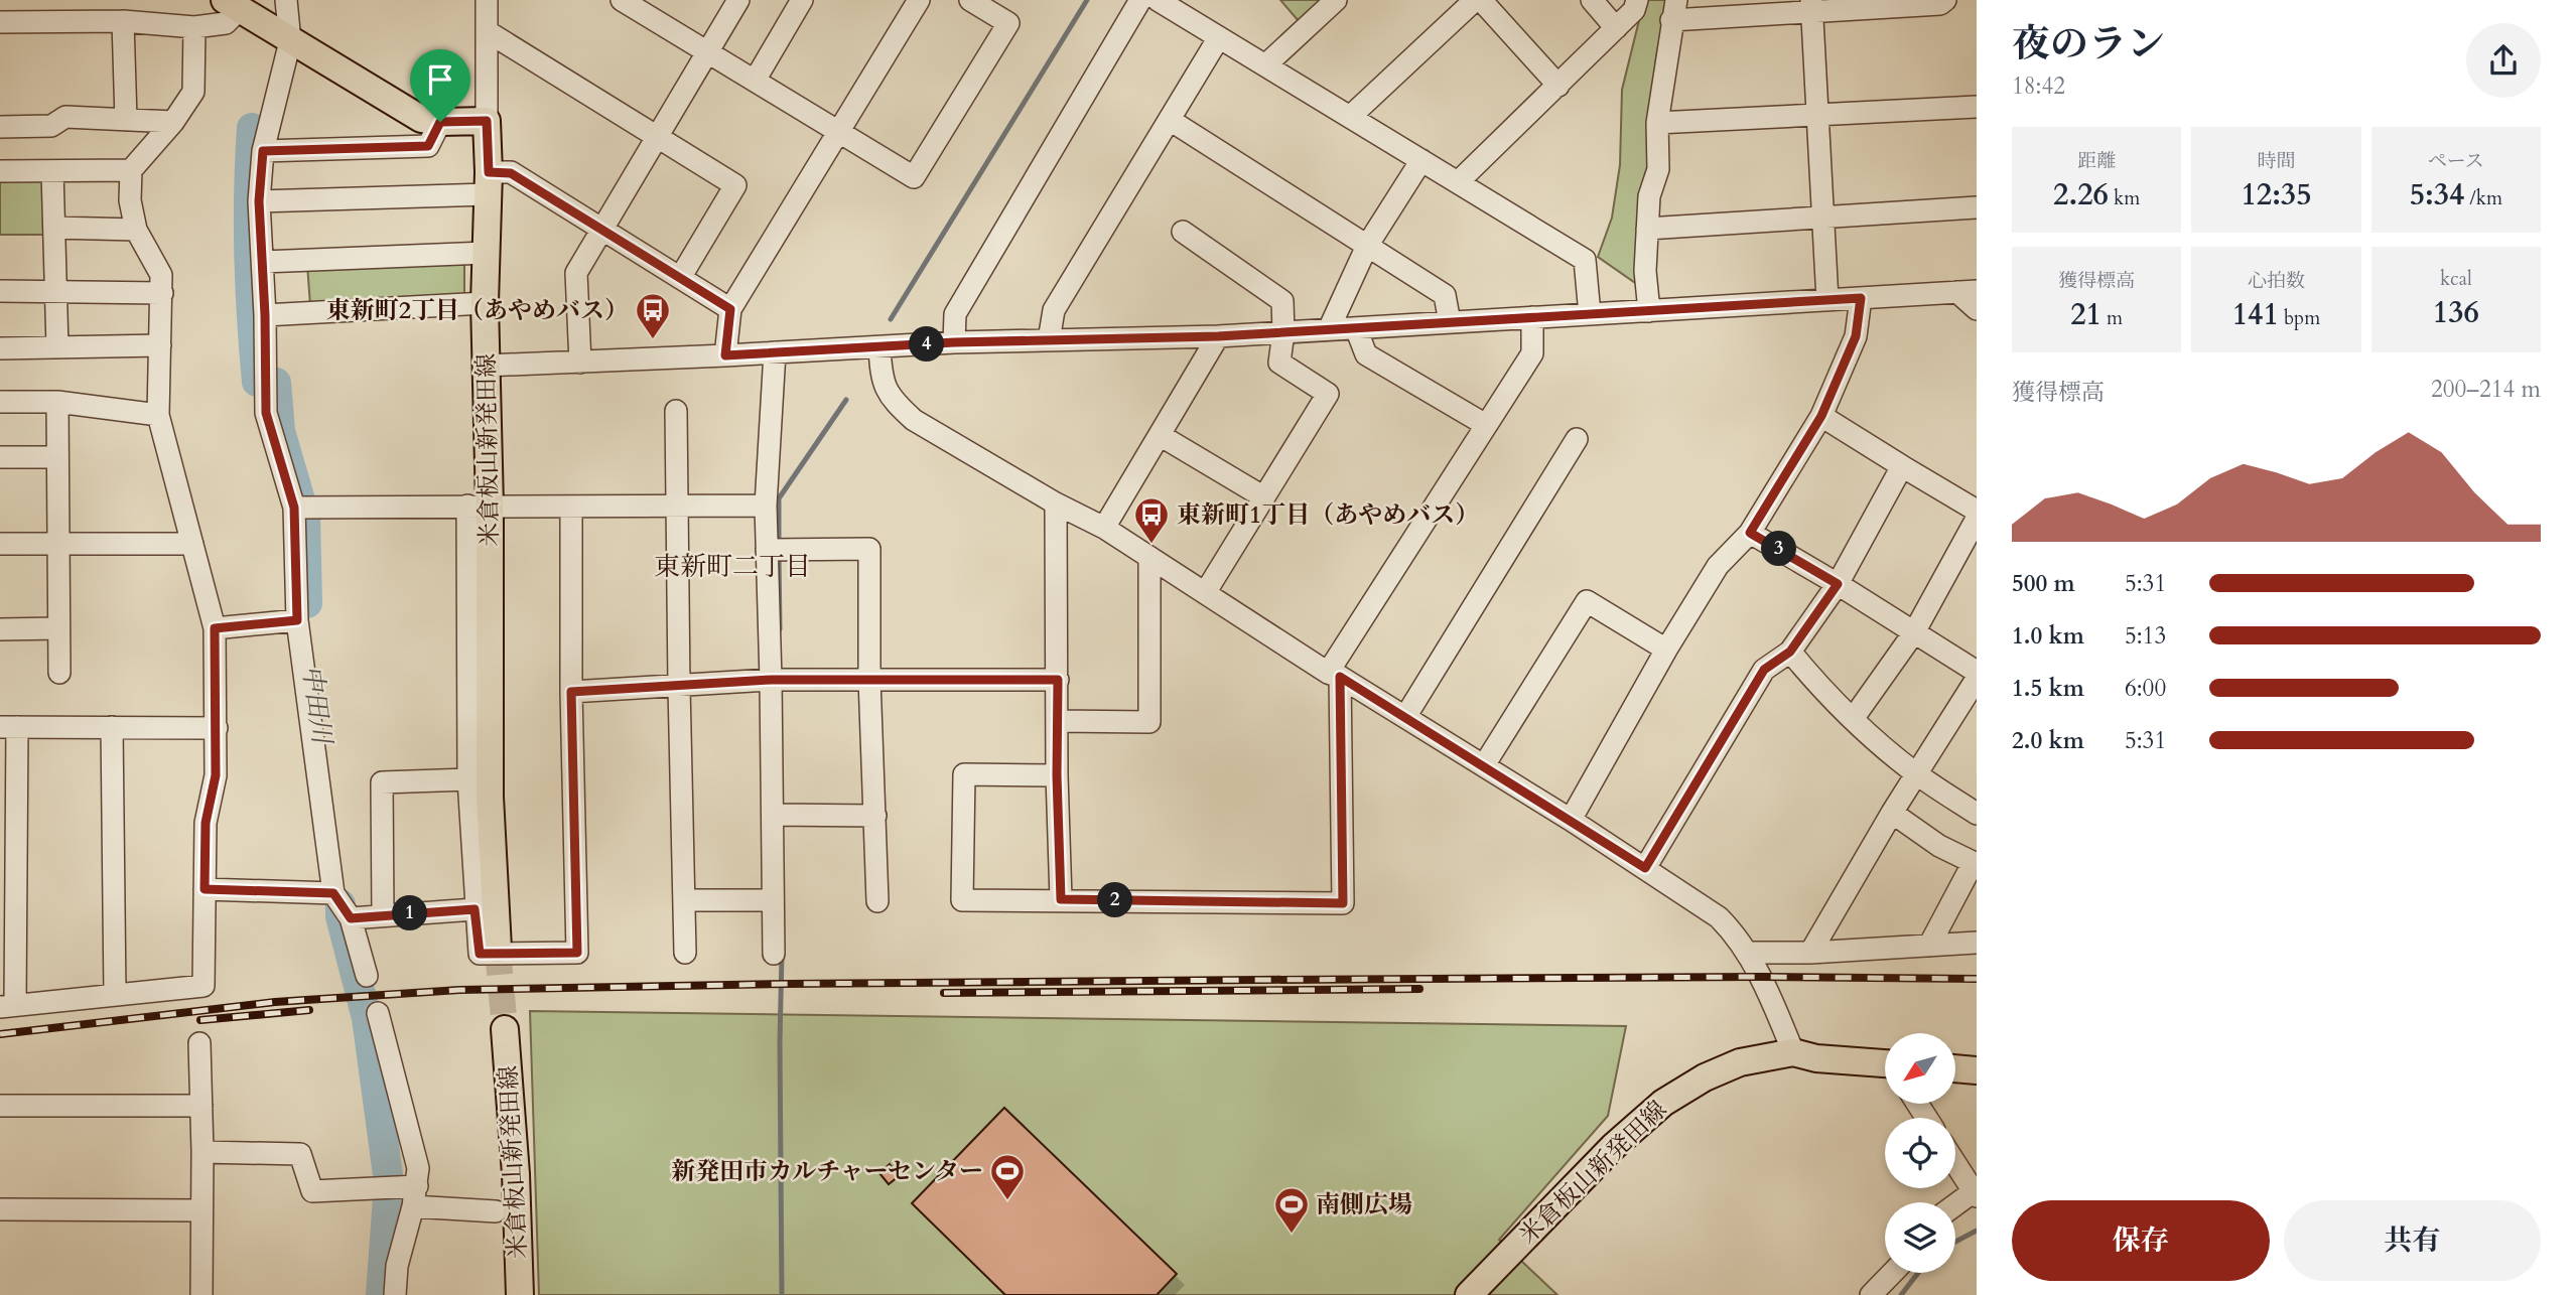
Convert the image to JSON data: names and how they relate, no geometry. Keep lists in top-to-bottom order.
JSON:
{
  "streets": {
    "main road": ["米倉板山新発田線"]
  },
  "districts": ["東新町二丁目"],
  "water": ["中田川"],
  "places": {
    "bus stop": ["東新町2丁目（あやめバス）", "東新町1丁目（あやめバス）"],
    "sports": ["新発田市カルチャーセンター", "南側広場"]
  },
  "north": "bottom left",
  "page": {
    "heading": ["夜のラン", "18:42"],
    "stats": [
      ["距離", "2.26 km"],
      ["時間", "12:35"],
      ["ペース", "5:34 /km"],
      ["獲得標高", "21 m"],
      ["心拍数", "141 bpm"],
      ["kcal", "136"]
    ],
    "pins": [
      "4",
      "3",
      "2",
      "1"
    ],
    "chart": ["獲得標高", "200–214 m"],
    "list": [
      {
        "name": "500 m",
        "note": "5:31"
      },
      {
        "name": "1.0 km",
        "note": "5:13"
      },
      {
        "name": "1.5 km",
        "note": "6:00"
      },
      {
        "name": "2.0 km",
        "note": "5:31"
      }
    ],
    "buttons": ["保存", "共有"]
  }
}
